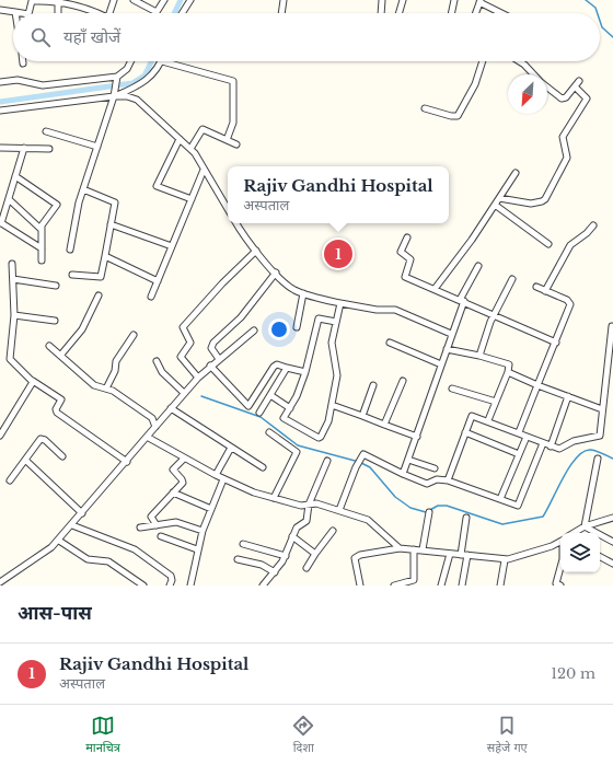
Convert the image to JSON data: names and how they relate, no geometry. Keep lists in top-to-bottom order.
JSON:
{
  "north": "bottom left",
  "page": {
    "search": "यहाँ खोजें",
    "popup": ["Rajiv Gandhi Hospital", "अस्पताल"],
    "pins": "1",
    "heading": "आस-पास",
    "list": [
      {
        "mark": "1",
        "name": "Rajiv Gandhi Hospital",
        "note": "अस्पताल",
        "value": "120 m"
      }
    ],
    "nav": ["मानचित्र", "दिशा", "सहेजे गए"]
  }
}
